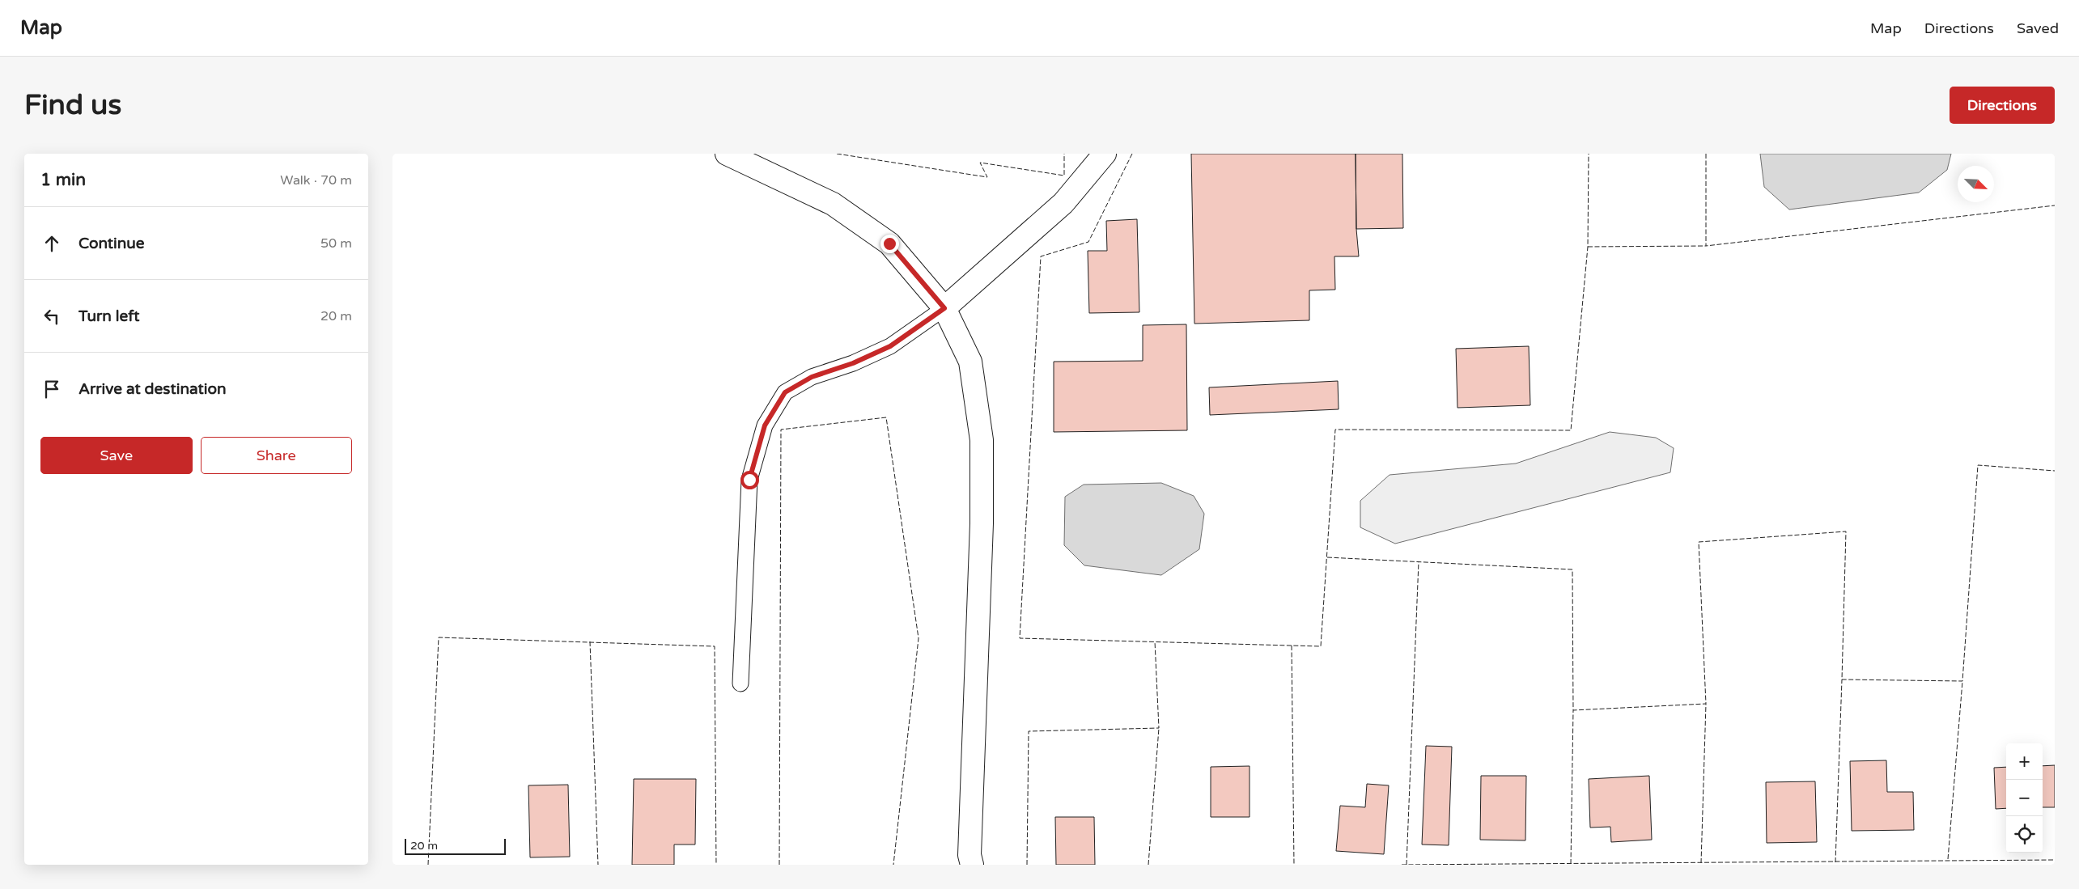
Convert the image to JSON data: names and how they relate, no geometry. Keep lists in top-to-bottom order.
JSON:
{
  "scale_bar": "20 m",
  "north": "bottom right",
  "page": {
    "header": "Map",
    "nav": ["Map", "Directions", "Saved"],
    "buttons": [
      "Directions",
      ["Save", "Share"]
    ],
    "title": "Find us",
    "heading": ["1 min", "Walk · 70 m"],
    "list": [
      ["Continue", "50 m"],
      ["Turn left", "20 m"],
      "Arrive at destination"
    ],
    "map_buttons": ["+", "−"],
    "scale": "20 m"
  }
}
